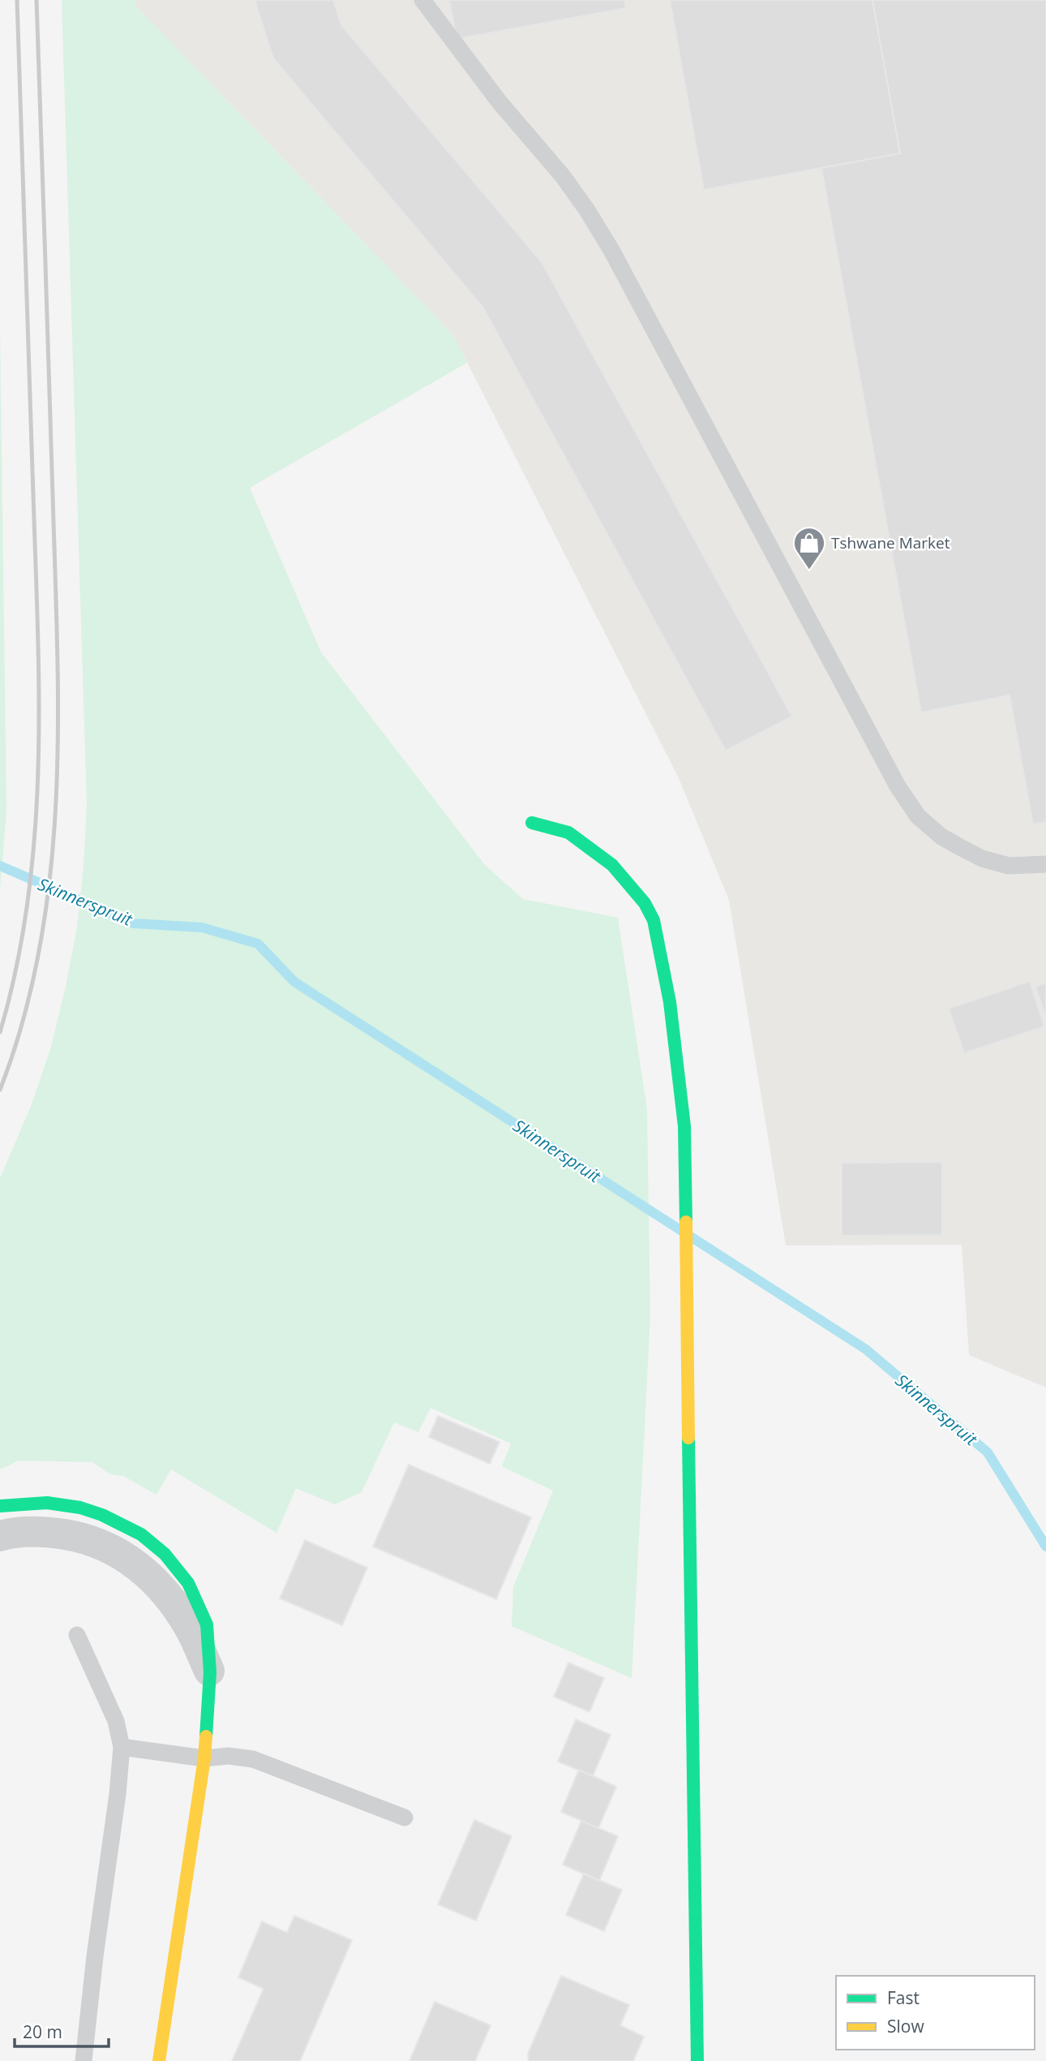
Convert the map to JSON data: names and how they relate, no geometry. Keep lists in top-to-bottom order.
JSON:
{
  "water": ["Skinnerspruit"],
  "places": {
    "shop": ["Tshwane Market"]
  },
  "legend": ["Fast", "Slow"],
  "scale_bar": "20 m"
}
